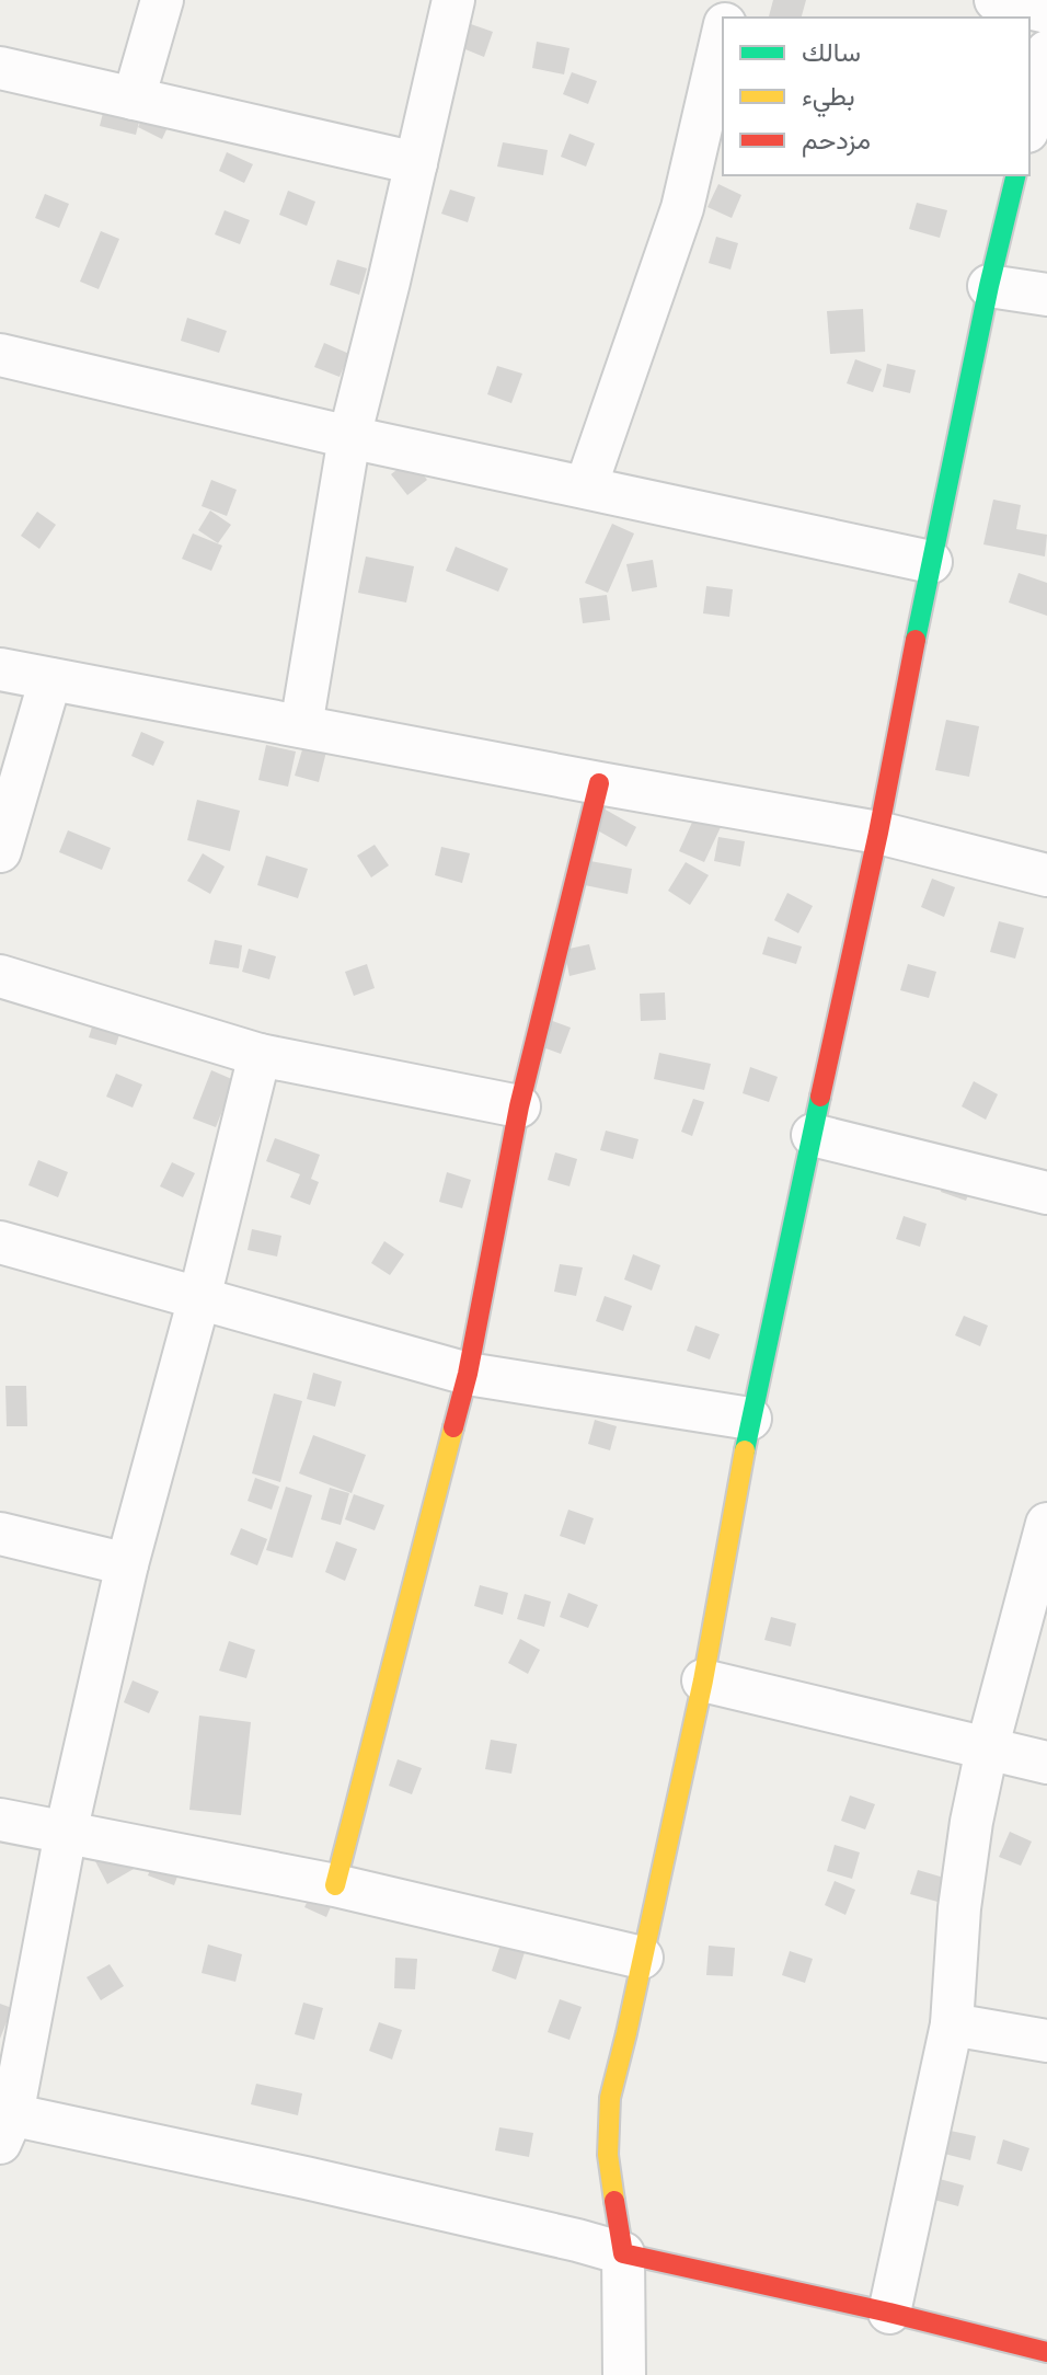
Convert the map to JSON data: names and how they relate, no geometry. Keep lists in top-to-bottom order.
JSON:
{
  "legend": ["سالك", "بطيء", "مزدحم"]
}
